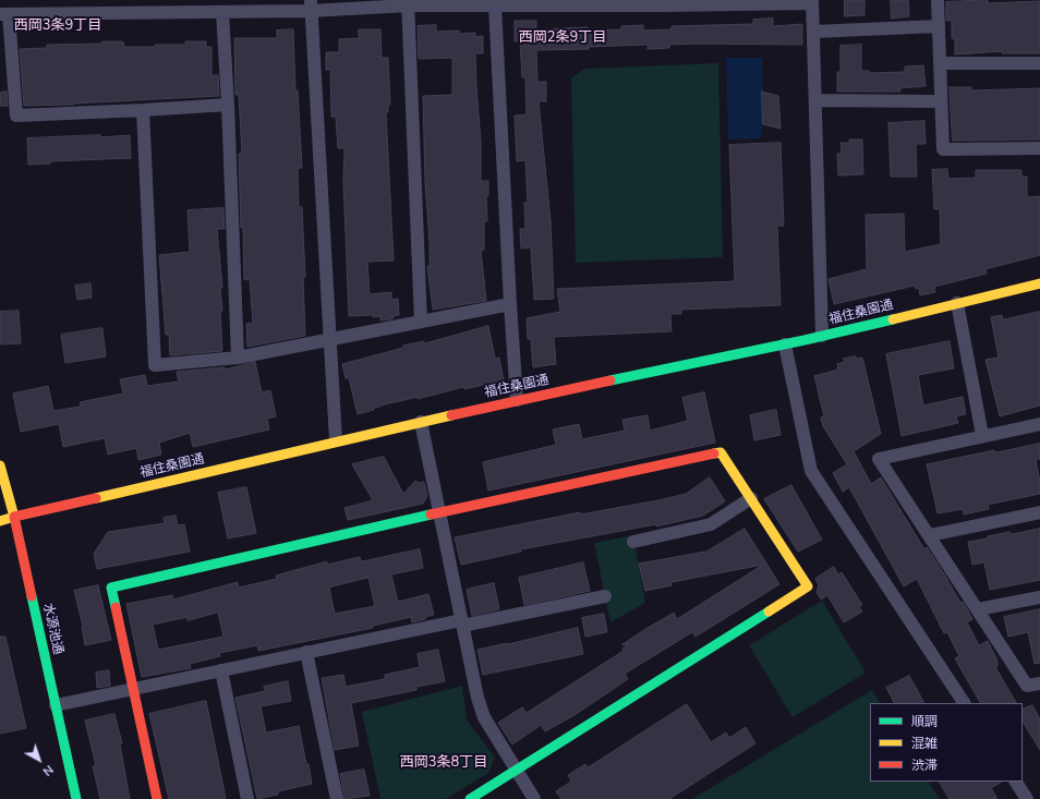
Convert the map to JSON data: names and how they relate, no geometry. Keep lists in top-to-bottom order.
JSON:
{
  "streets": {
    "street": ["福住桑園通", "水源池通"]
  },
  "crossings": [
    ["福住桑園通", "水源池通"]
  ],
  "districts": ["西岡3条9丁目", "西岡2条9丁目", "西岡3条8丁目"],
  "legend": ["順調", "混雑", "渋滞"],
  "north": "bottom right"
}
